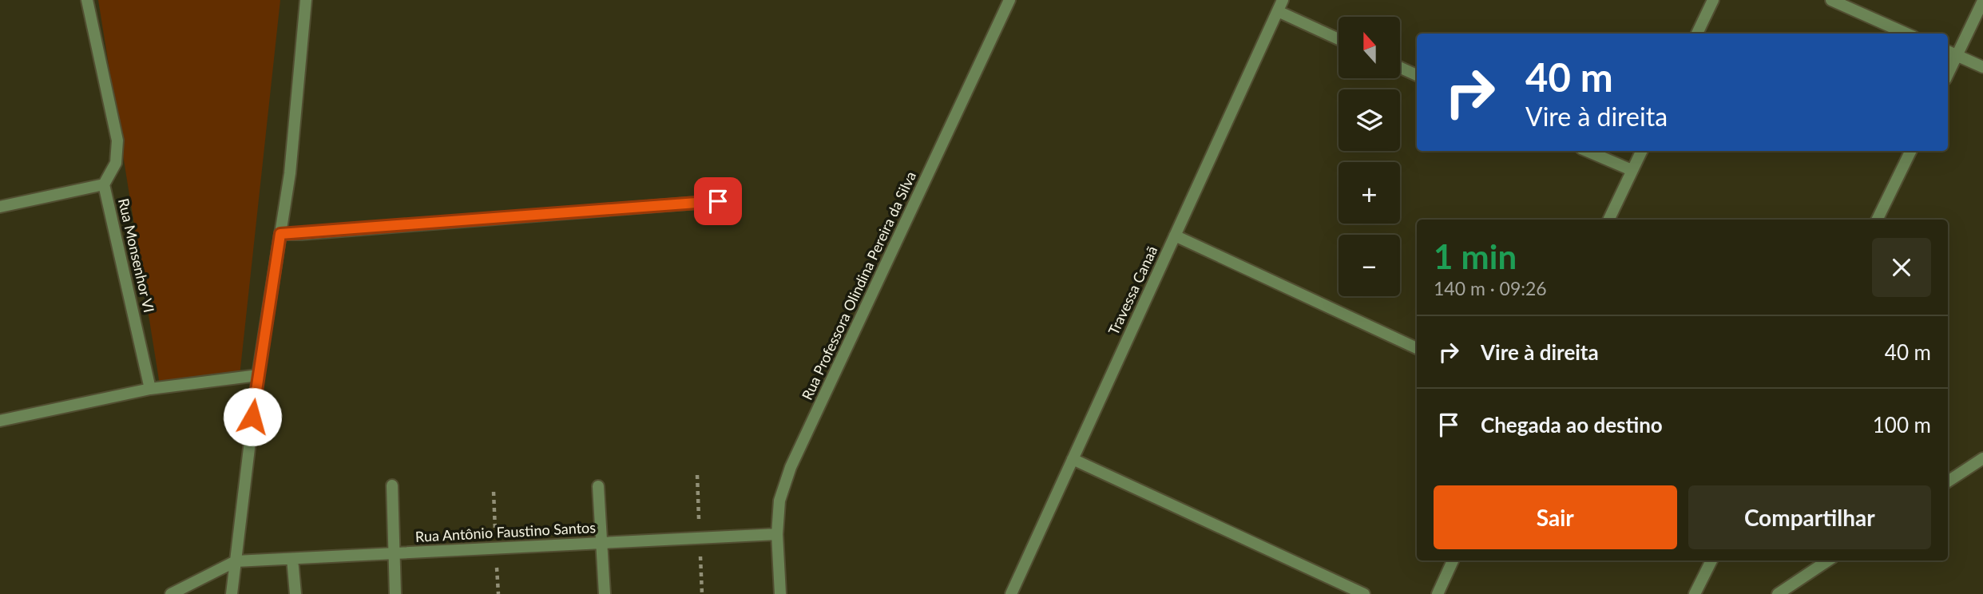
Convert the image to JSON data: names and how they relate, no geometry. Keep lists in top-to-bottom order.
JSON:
{
  "streets": {
    "street": [
      "Rua Monsenhor VI",
      "Rua Professora Olindina Pereira da Silva",
      "Travessa Canaã",
      "Rua Antônio Faustino Santos"
    ]
  },
  "crossings": [
    ["Rua Professora Olindina Pereira da Silva", "Rua Antônio Faustino Santos"]
  ],
  "north": "top",
  "page": {
    "map_buttons": ["+", "−"],
    "turn": ["40 m", "Vire à direita"],
    "heading": ["1 min", "140 m · 09:26"],
    "list": [
      {
        "name": "Vire à direita",
        "value": "40 m"
      },
      {
        "name": "Chegada ao destino",
        "value": "100 m"
      }
    ],
    "buttons": ["Sair", "Compartilhar"]
  }
}
